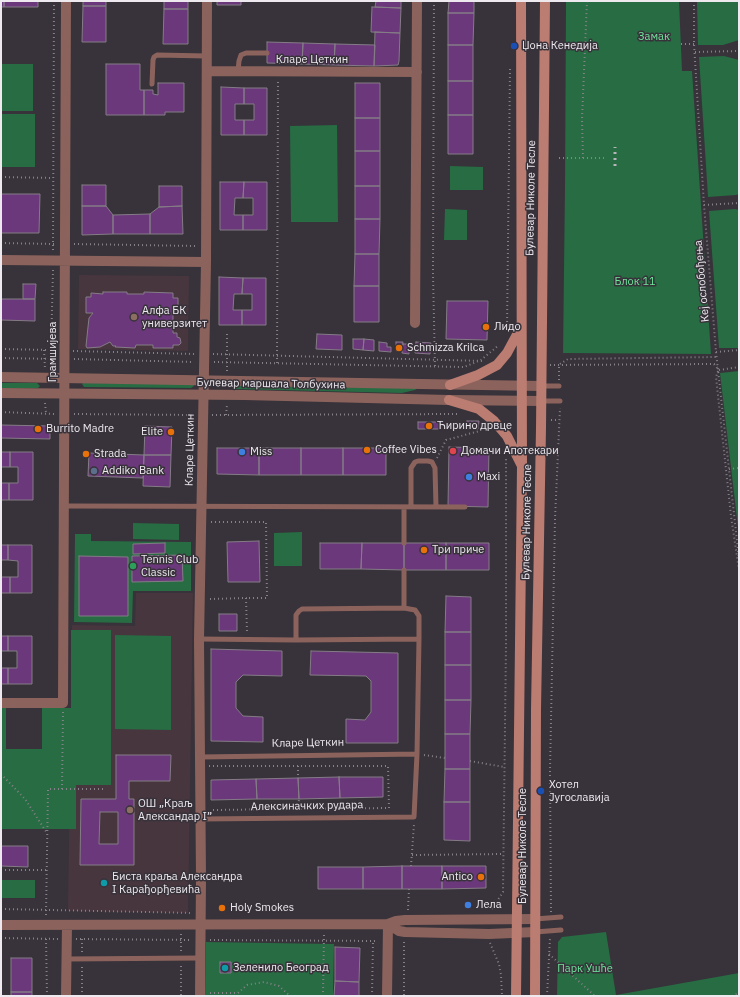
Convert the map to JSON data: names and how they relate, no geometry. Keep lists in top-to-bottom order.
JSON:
{
  "streets": {
    "main road": ["Булевар Николе Тесле"],
    "street": ["Кларе Цеткин", "Грамшијева", "Булевар маршала Толбухина"],
    "lane": ["Алексиначких рудара"],
    "path": ["Кеј ослобођења"]
  },
  "crossings": [
    ["Кларе Цеткин", "Булевар маршала Толбухина"],
    ["Кларе Цеткин", "Алексиначких рудара"],
    ["Булевар Николе Тесле", "Булевар маршала Толбухина"],
    ["Грамшијева", "Булевар маршала Толбухина"]
  ],
  "parks": ["Замак", "Блок 11", "Парк Ушће"],
  "places": [
    "Џона Кенедија",
    "Алфа БК универзитет",
    "Лидо",
    "Schmizza Krilca",
    "Ћирино дрвце",
    "Burrito Madre",
    "Elite",
    "Coffee Vibes",
    "Домачи Апотекари",
    "Miss",
    "Strada",
    "Addiko Bank",
    "Maxi",
    "Три приче",
    "Tennis Club Classic",
    "Хотел Југославија",
    "ОШ „Краљ Александар I”",
    "Antico",
    "Биста краља Александра I Карађорђевића",
    "Лела",
    "Holy Smokes",
    "Зеленило Београд"
  ]
}
